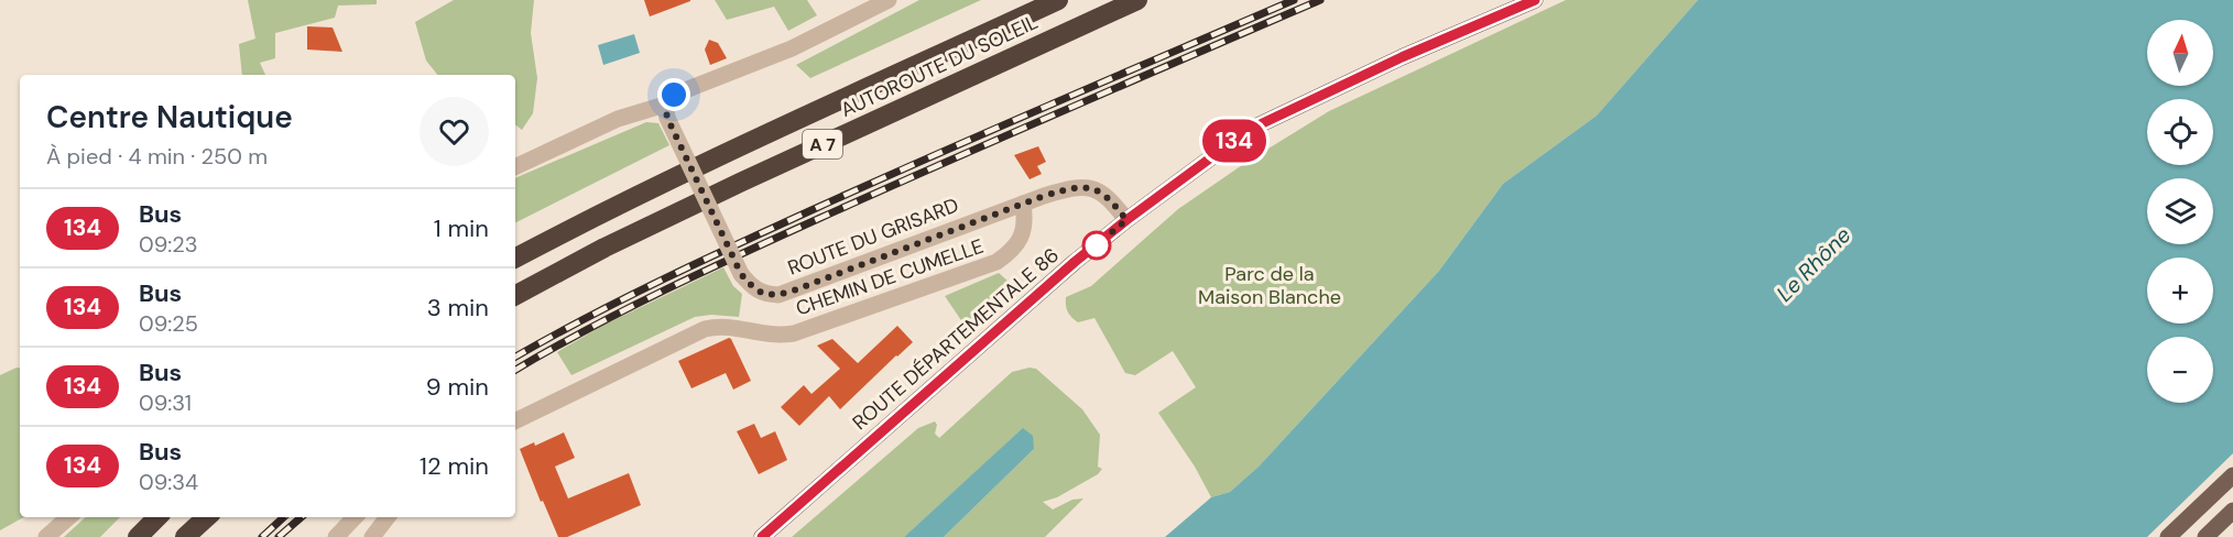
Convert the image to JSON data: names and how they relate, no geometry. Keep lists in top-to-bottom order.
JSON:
{
  "streets": {
    "highway": ["AUTOROUTE DU SOLEIL", "A 7"],
    "main road": ["ROUTE DÉPARTEMENTALE 86"],
    "street": ["ROUTE DU GRISARD", "CHEMIN DE CUMELLE"]
  },
  "crossings": [
    ["ROUTE DU GRISARD", "CHEMIN DE CUMELLE"],
    ["ROUTE DU GRISARD", "ROUTE DÉPARTEMENTALE 86"]
  ],
  "water": ["Le Rhône"],
  "parks": ["Parc de la Maison Blanche"],
  "lines": ["bus line 134"],
  "north": "top",
  "page": {
    "on_map": "134",
    "map_buttons": ["+", "−"],
    "heading": ["Centre Nautique", "À pied · 4 min · 250 m"],
    "list": [
      {
        "mark": "134",
        "name": "Bus",
        "note": "09:23",
        "value": "1 min"
      },
      {
        "mark": "134",
        "name": "Bus",
        "note": "09:25",
        "value": "3 min"
      },
      {
        "mark": "134",
        "name": "Bus",
        "note": "09:31",
        "value": "9 min"
      },
      {
        "mark": "134",
        "name": "Bus",
        "note": "09:34",
        "value": "12 min"
      }
    ]
  }
}
